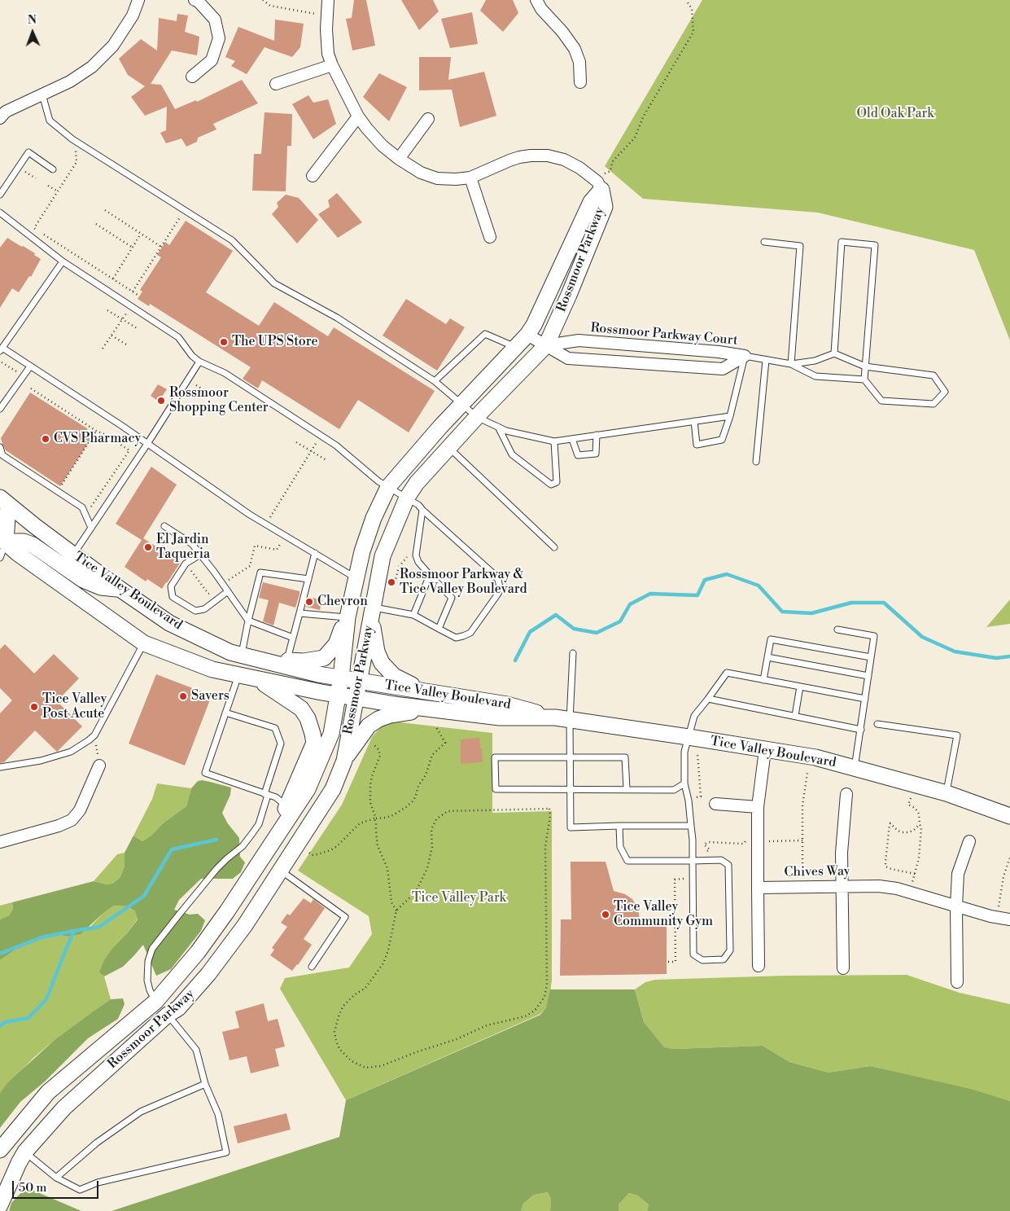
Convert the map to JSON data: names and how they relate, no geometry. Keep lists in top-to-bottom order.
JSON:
{
  "streets": {
    "street": [
      "Rossmoor Parkway",
      "Rossmoor Parkway Court",
      "Tice Valley Boulevard",
      "Chives Way"
    ]
  },
  "crossings": [
    ["Rossmoor Parkway", "Rossmoor Parkway Court"],
    ["Rossmoor Parkway", "Tice Valley Boulevard"]
  ],
  "parks": ["Old Oak Park", "Tice Valley Park"],
  "places": [
    "The UPS Store",
    "Rossmoor Shopping Center",
    "CVS Pharmacy",
    "El Jardin Taqueria",
    "Rossmoor Parkway & Tice Valley Boulevard",
    "Chevron",
    "Savers",
    "Tice Valley Post Acute",
    "Tice Valley Community Gym"
  ],
  "scale_bar": "50 m",
  "north": "top"
}
